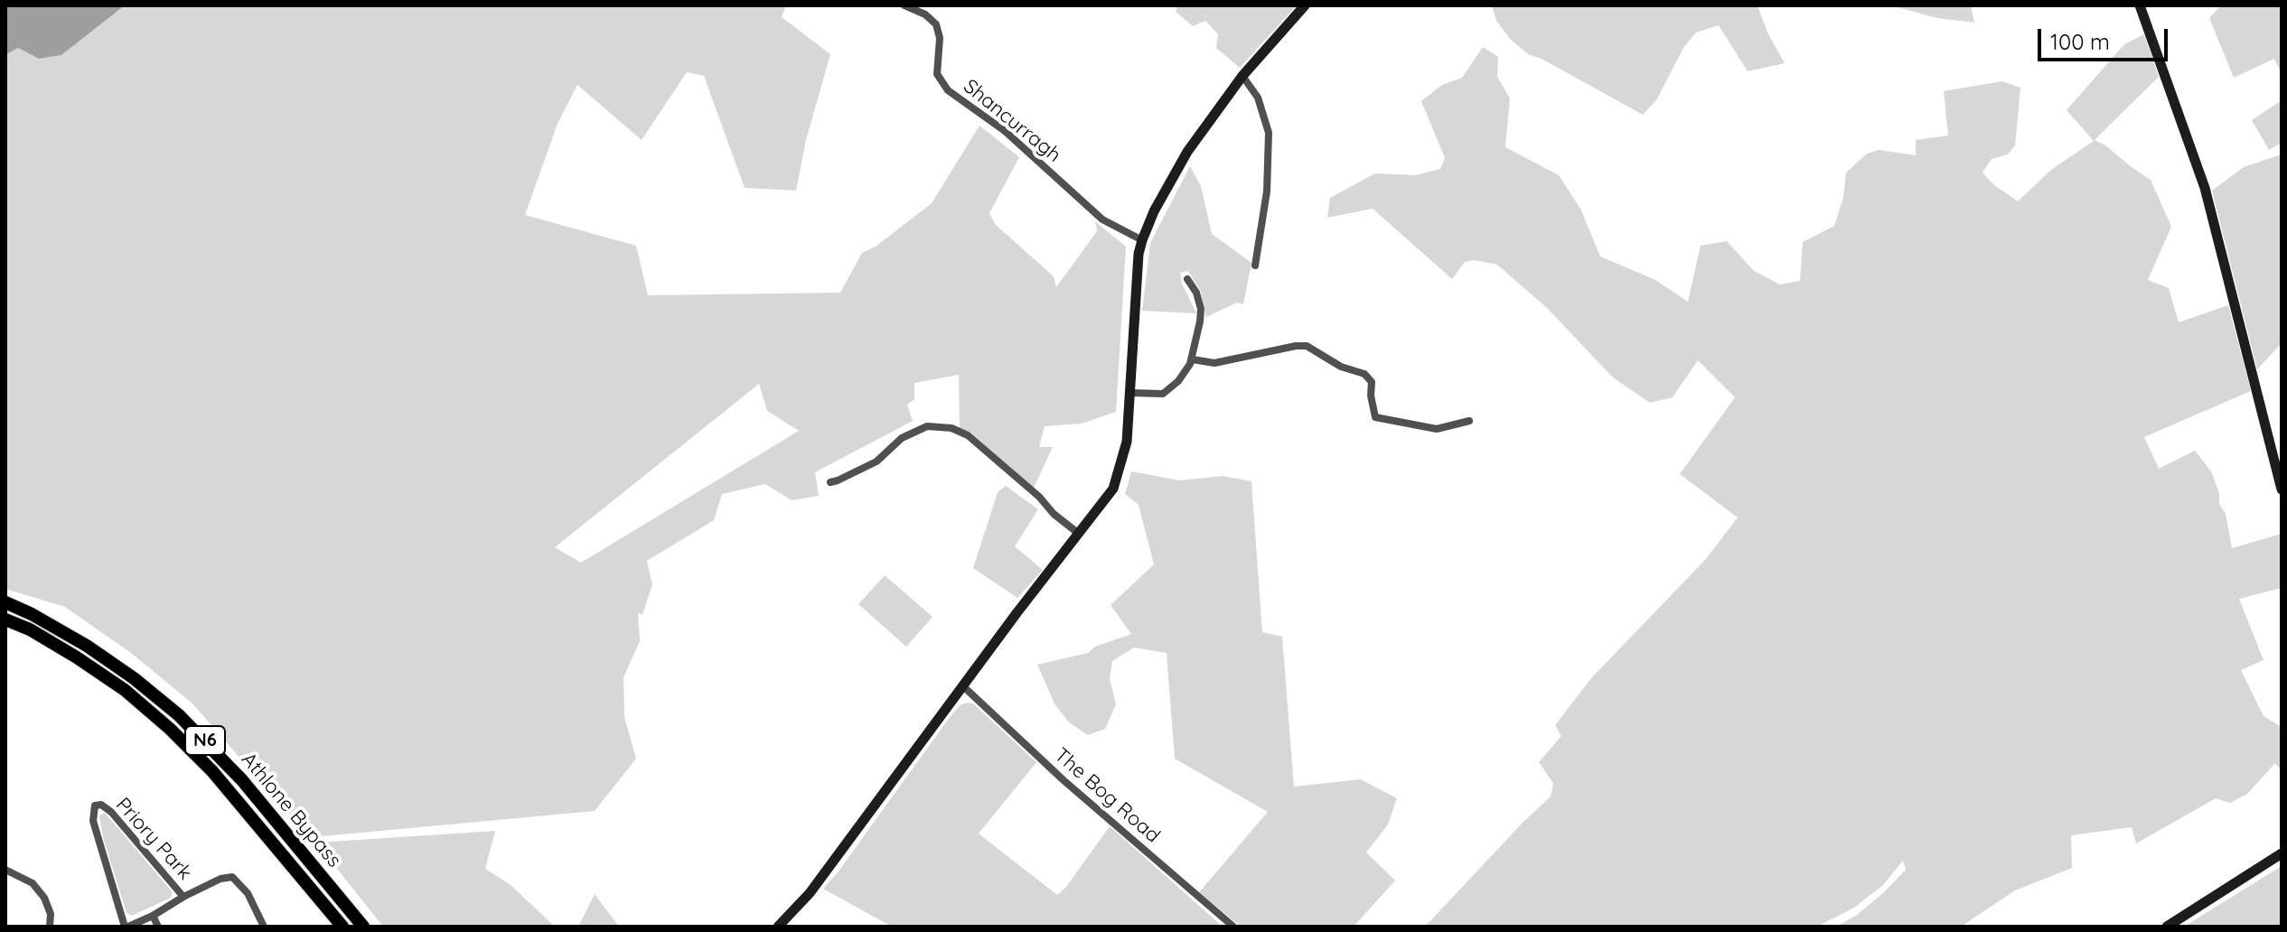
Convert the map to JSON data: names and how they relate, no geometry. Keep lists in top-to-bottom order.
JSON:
{
  "streets": {
    "highway": ["N6", "Athlone Bypass"],
    "street": ["Shancurragh", "The Bog Road", "Priory Park"]
  },
  "scale_bar": "100 m"
}
